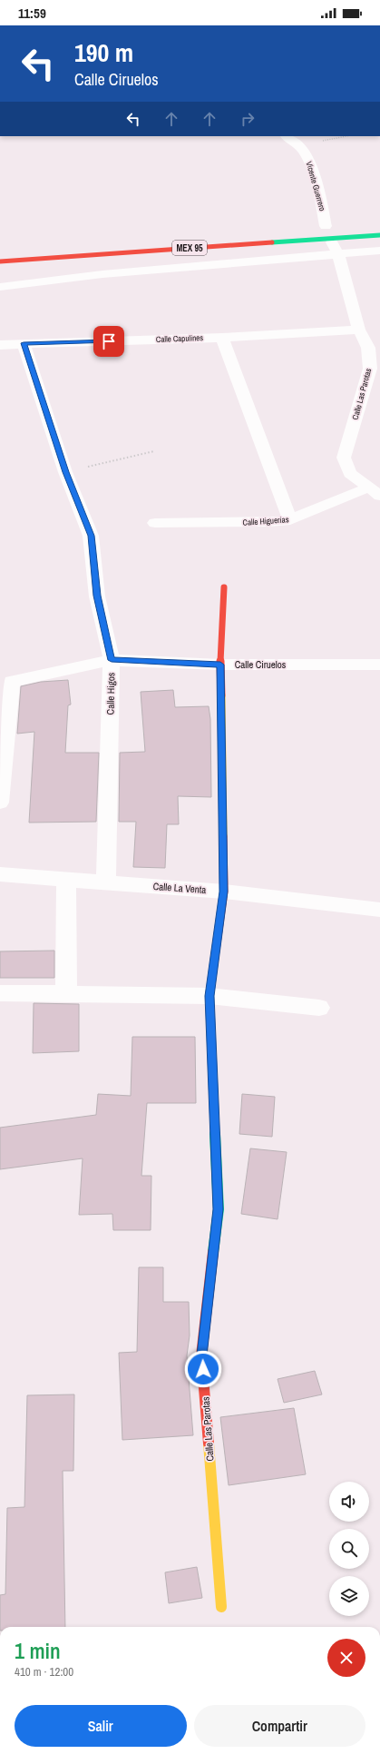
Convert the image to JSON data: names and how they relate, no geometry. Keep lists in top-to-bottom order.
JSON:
{
  "streets": {
    "main road": ["MEX 95", "Calle Las Parotas"],
    "street": [
      "Vicente Guerrero",
      "Calle Capulines",
      "Calle Higuerias",
      "Calle Ciruelos",
      "Calle Higos",
      "Calle La Venta"
    ]
  },
  "crossings": [
    ["Vicente Guerrero", "MEX 95"],
    ["Vicente Guerrero", "Calle Las Parotas"],
    ["MEX 95", "Calle Las Parotas"],
    ["Calle Capulines", "Calle Las Parotas"],
    ["Calle Capulines", "Calle Higos"],
    ["Calle Las Parotas", "Calle Higuerias"],
    ["Calle Las Parotas", "Calle Ciruelos"],
    ["Calle Las Parotas", "Calle La Venta"],
    ["Calle Ciruelos", "Calle Higos"],
    ["Calle Higos", "Calle La Venta"]
  ],
  "page": {
    "status": "11:59",
    "turn": ["190 m", "Calle Ciruelos"],
    "heading": ["1 min", "410 m · 12:00"],
    "buttons": ["Salir", "Compartir"]
  }
}
